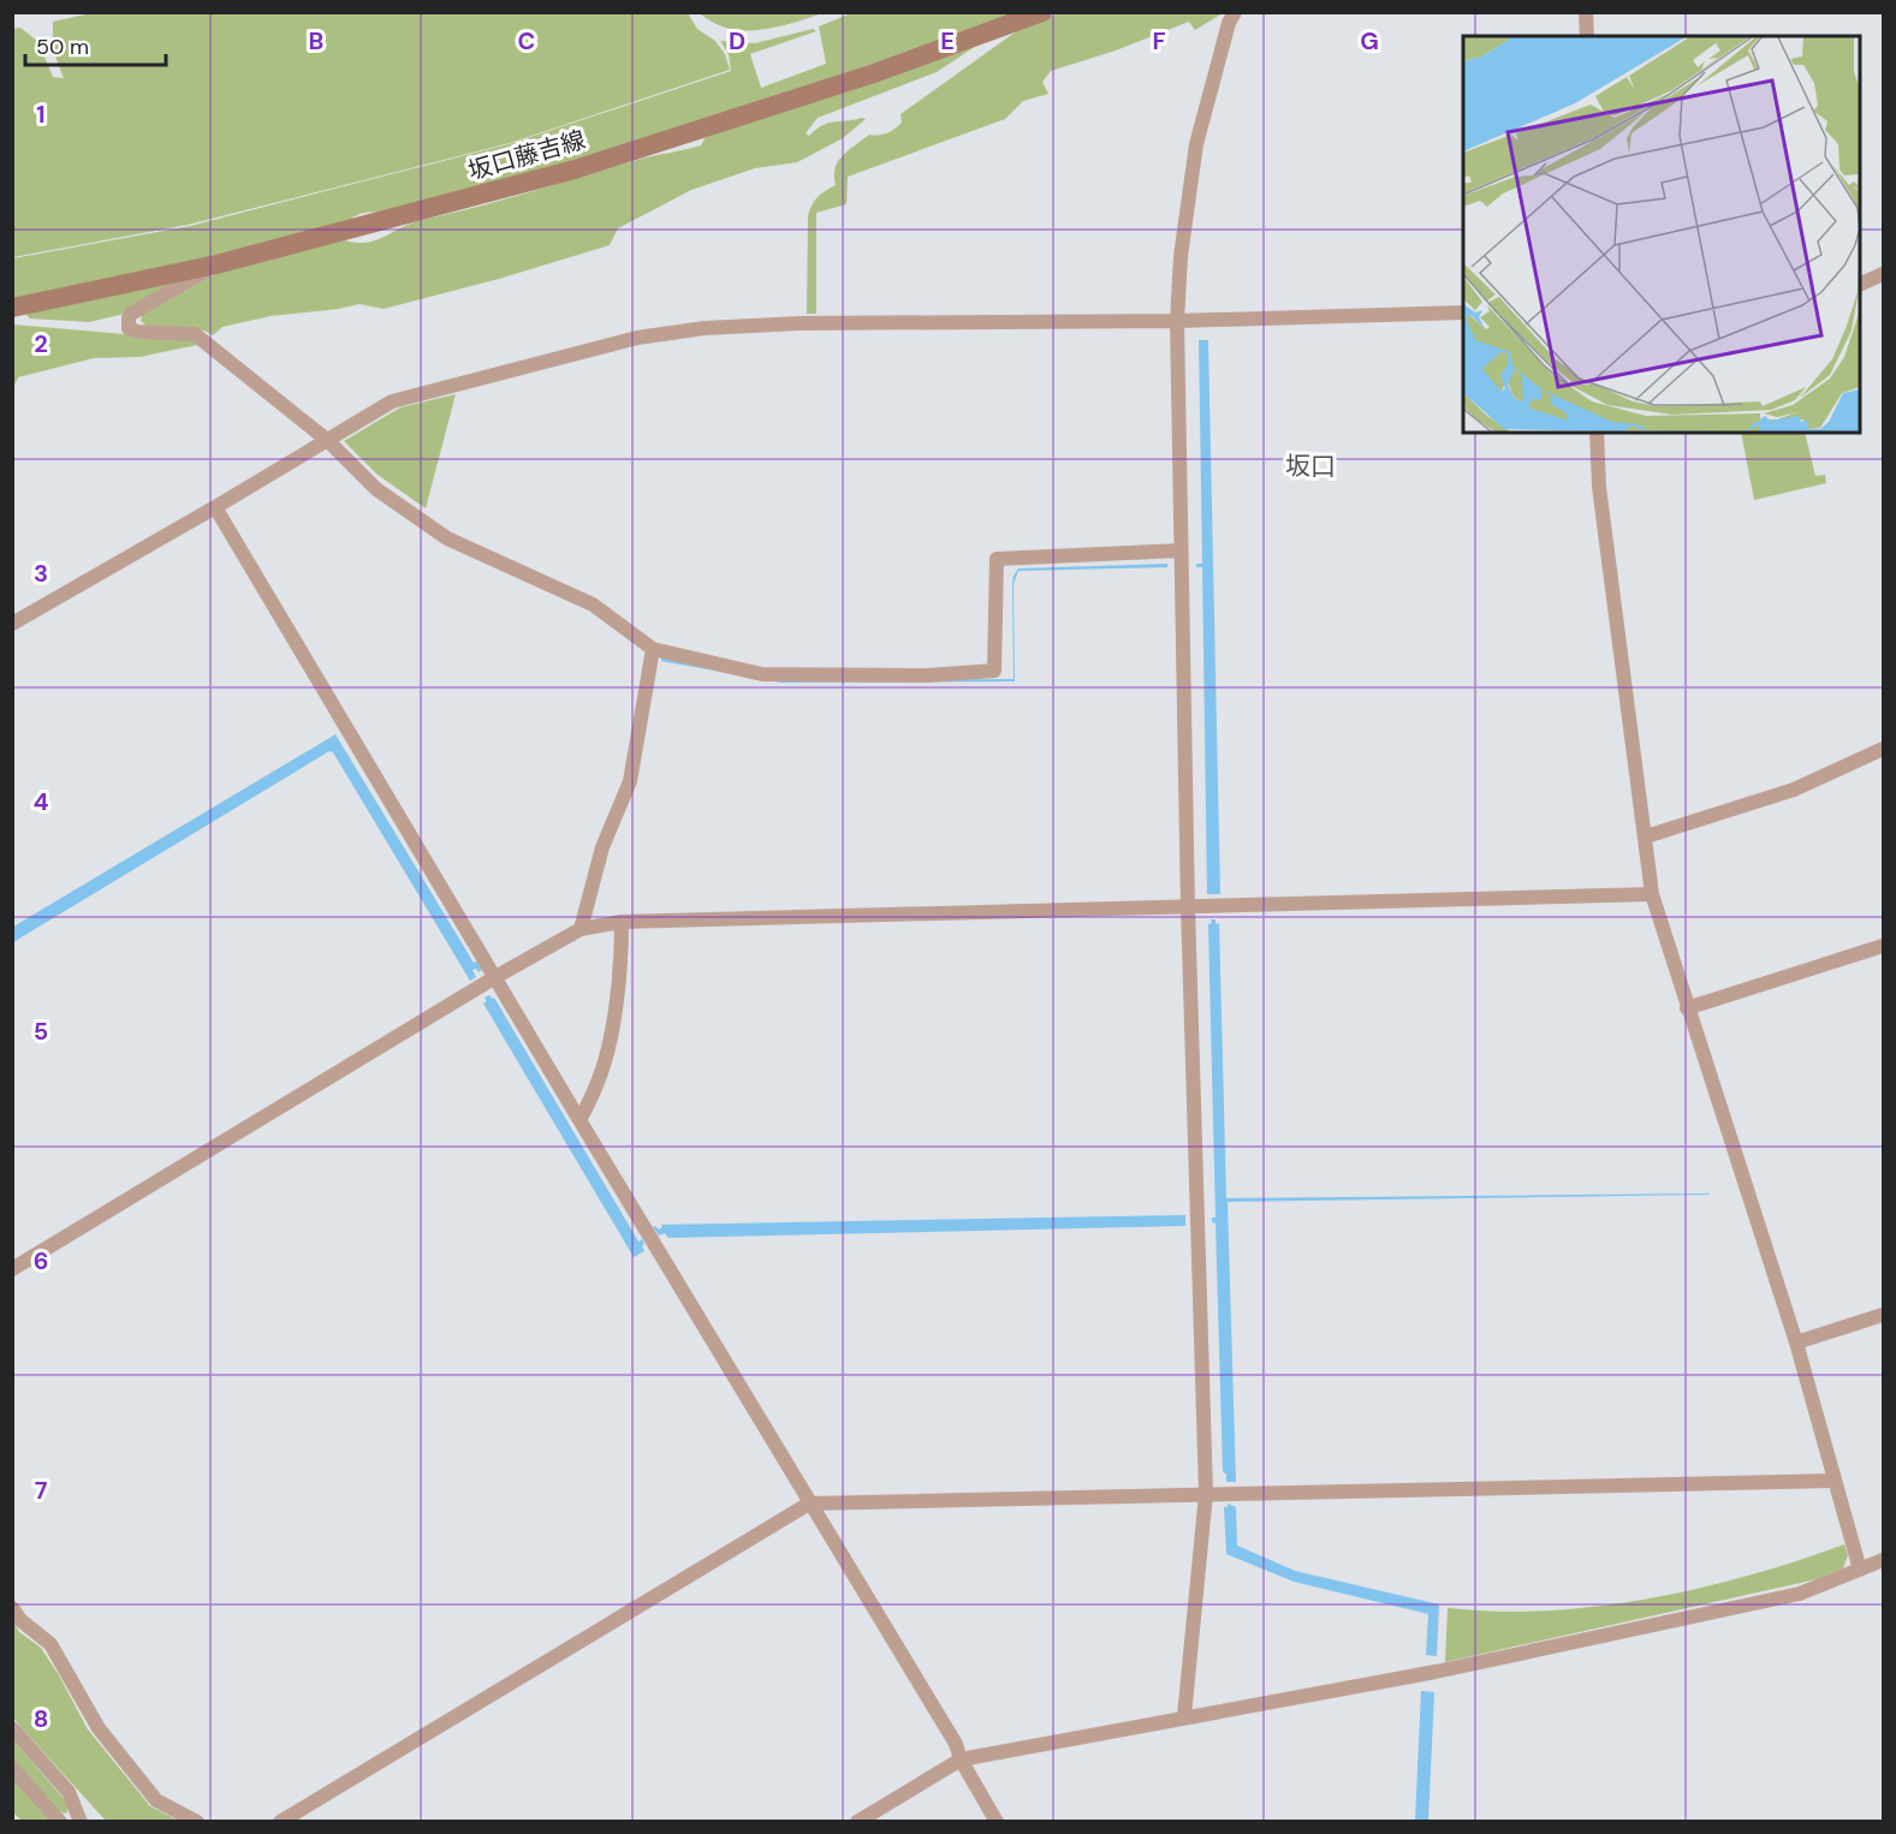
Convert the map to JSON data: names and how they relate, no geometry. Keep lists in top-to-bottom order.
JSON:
{
  "streets": {
    "main road": ["坂口藤吉線"]
  },
  "districts": ["坂口"],
  "scale_bar": "50 m",
  "grid": {
    "columns": [
      "B",
      "C",
      "D",
      "E",
      "F",
      "G"
    ],
    "rows": [
      "1",
      "2",
      "3",
      "4",
      "5",
      "6",
      "7",
      "8"
    ]
  }
}
